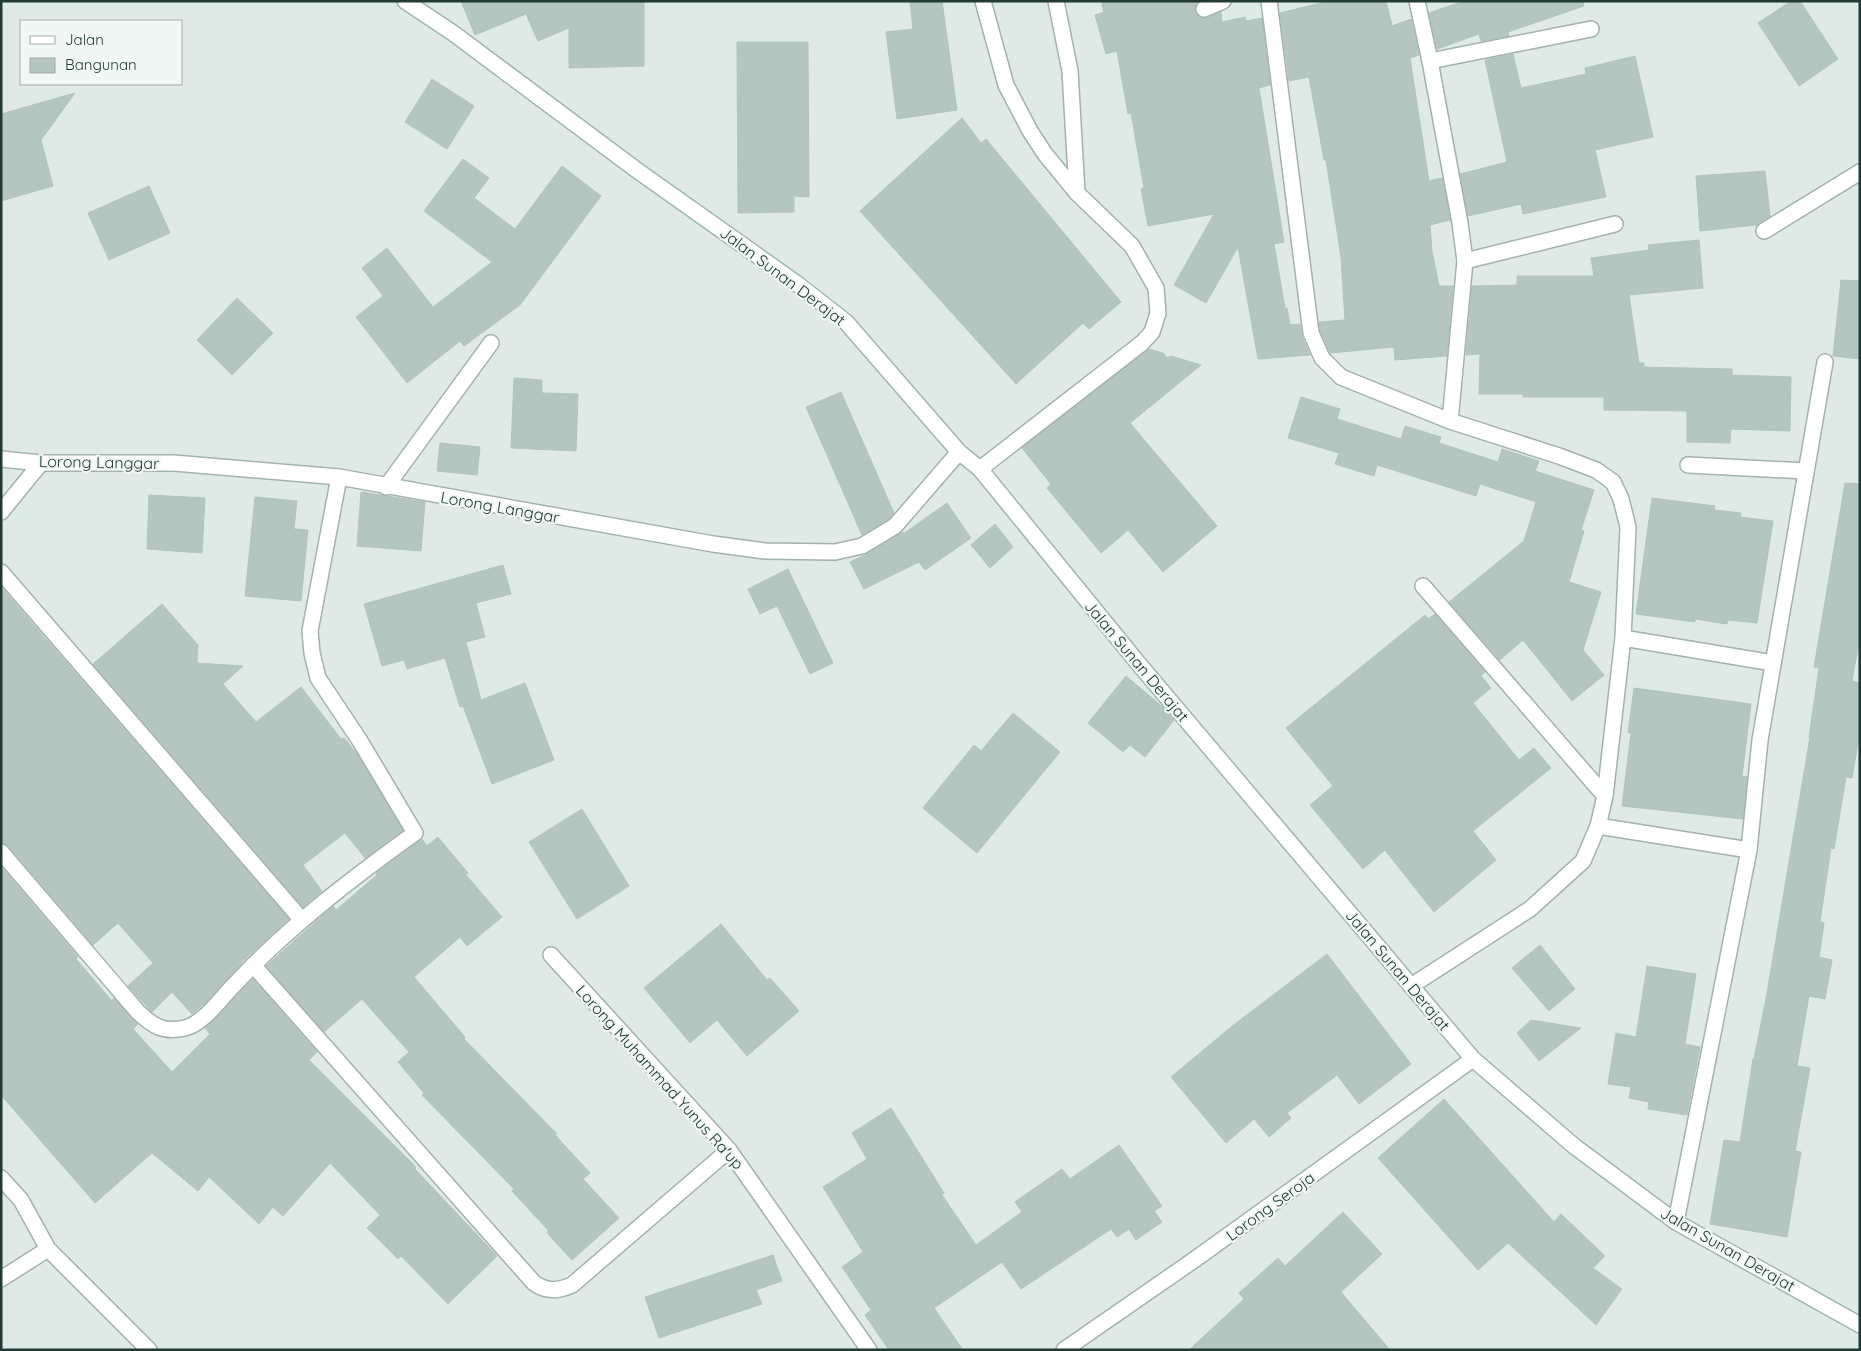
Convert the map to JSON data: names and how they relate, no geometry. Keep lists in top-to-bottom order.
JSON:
{
  "streets": {
    "street": [
      "Jalan Sunan Derajat",
      "Lorong Langgar",
      "Lorong Muhammad Yunus Ra'up",
      "Lorong Seroja"
    ]
  },
  "crossings": [
    ["Jalan Sunan Derajat", "Lorong Langgar"],
    ["Jalan Sunan Derajat", "Lorong Seroja"]
  ],
  "legend": ["Jalan", "Bangunan"]
}
